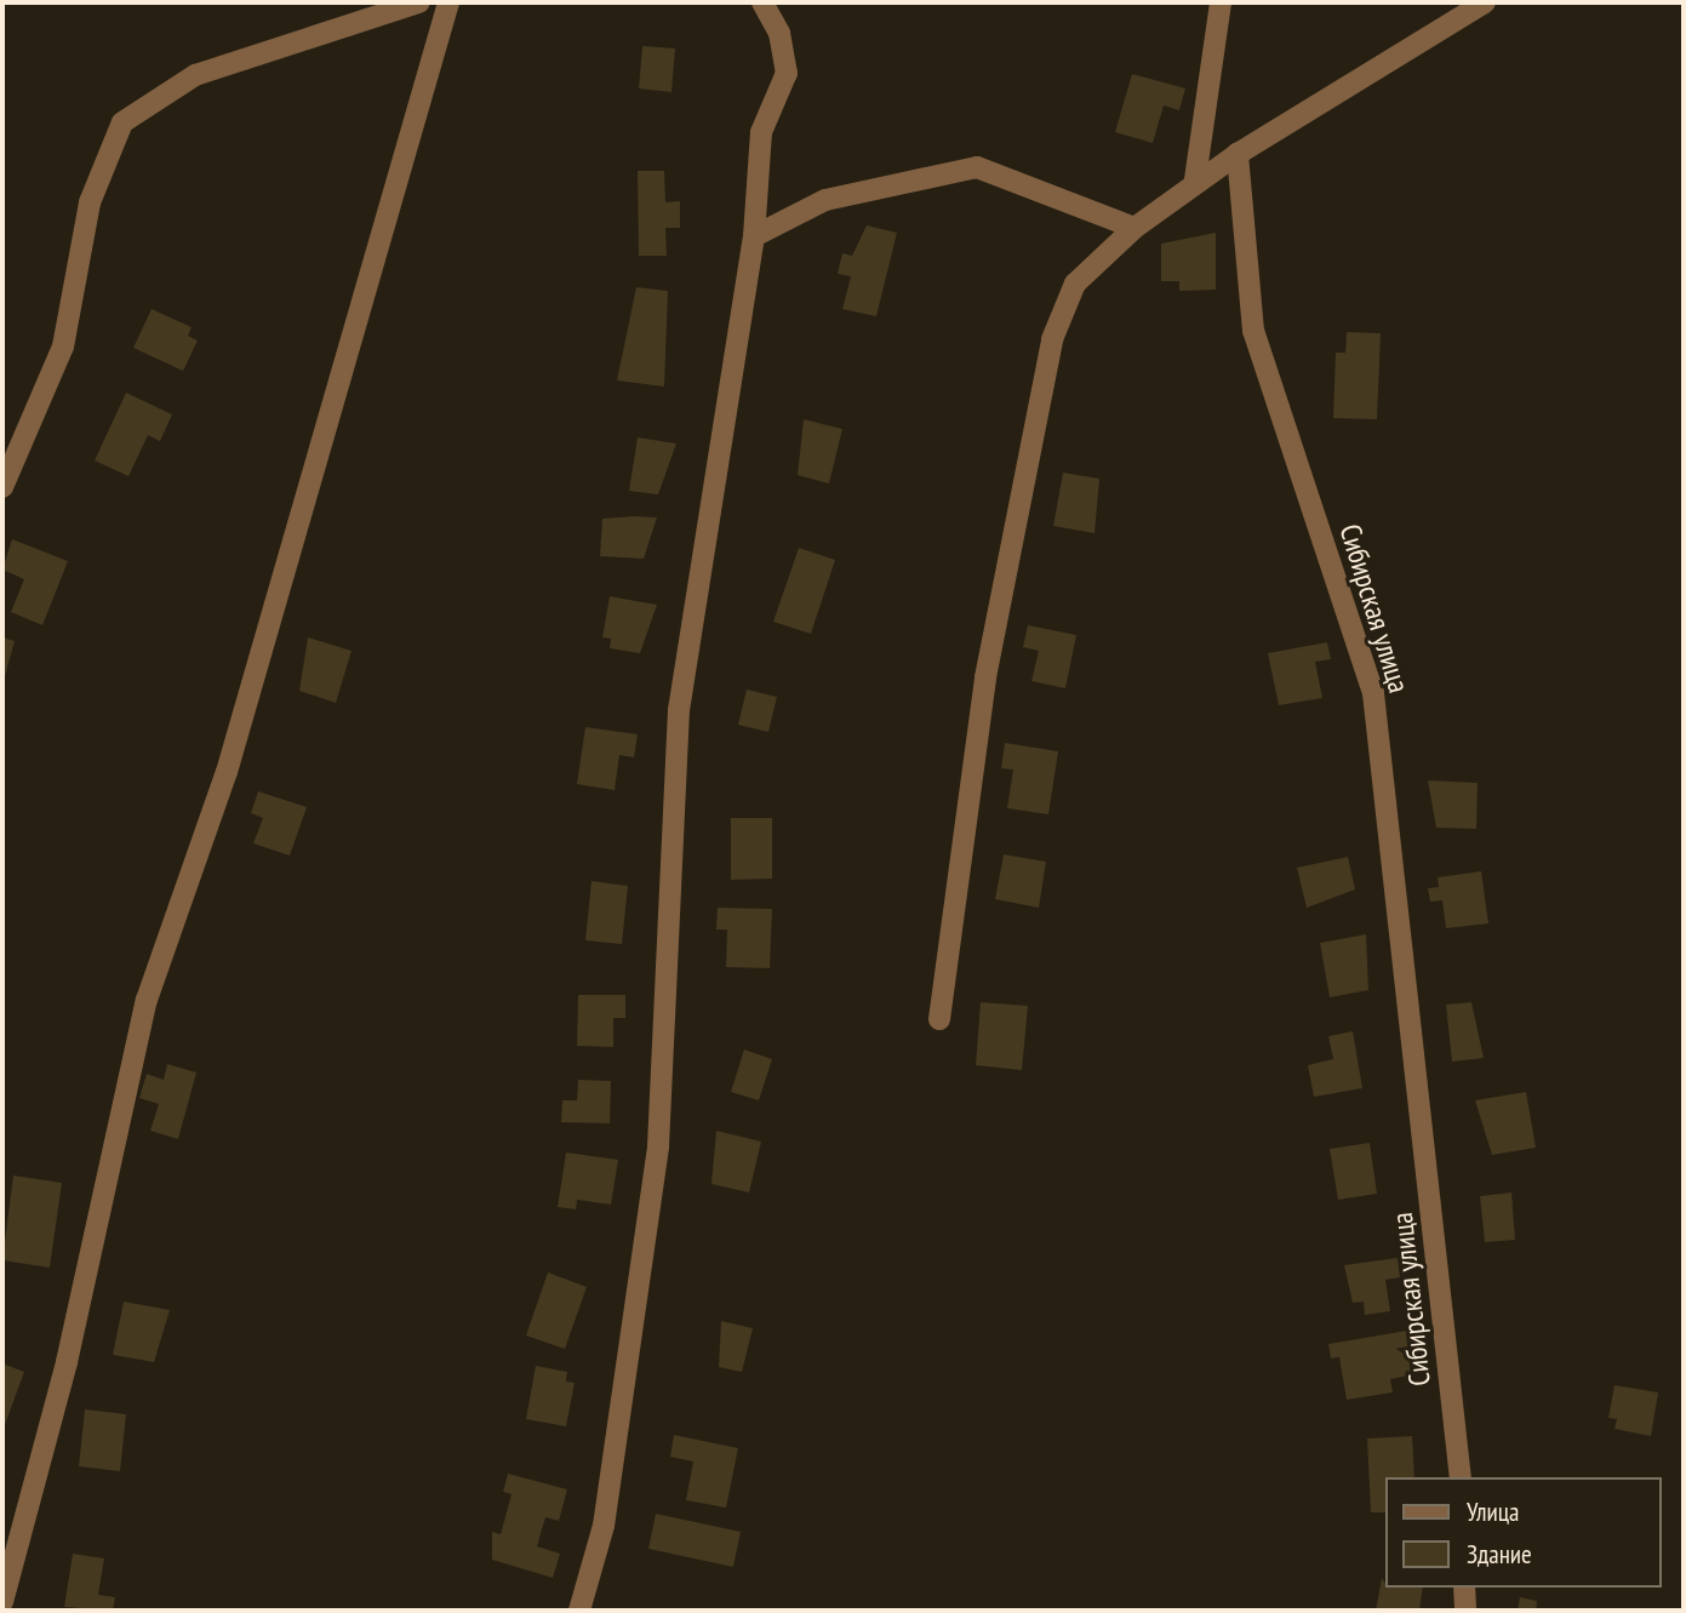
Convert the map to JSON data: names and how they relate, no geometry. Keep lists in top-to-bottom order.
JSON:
{
  "streets": {
    "street": ["Сибирская улица"]
  },
  "legend": ["Улица", "Здание"]
}
